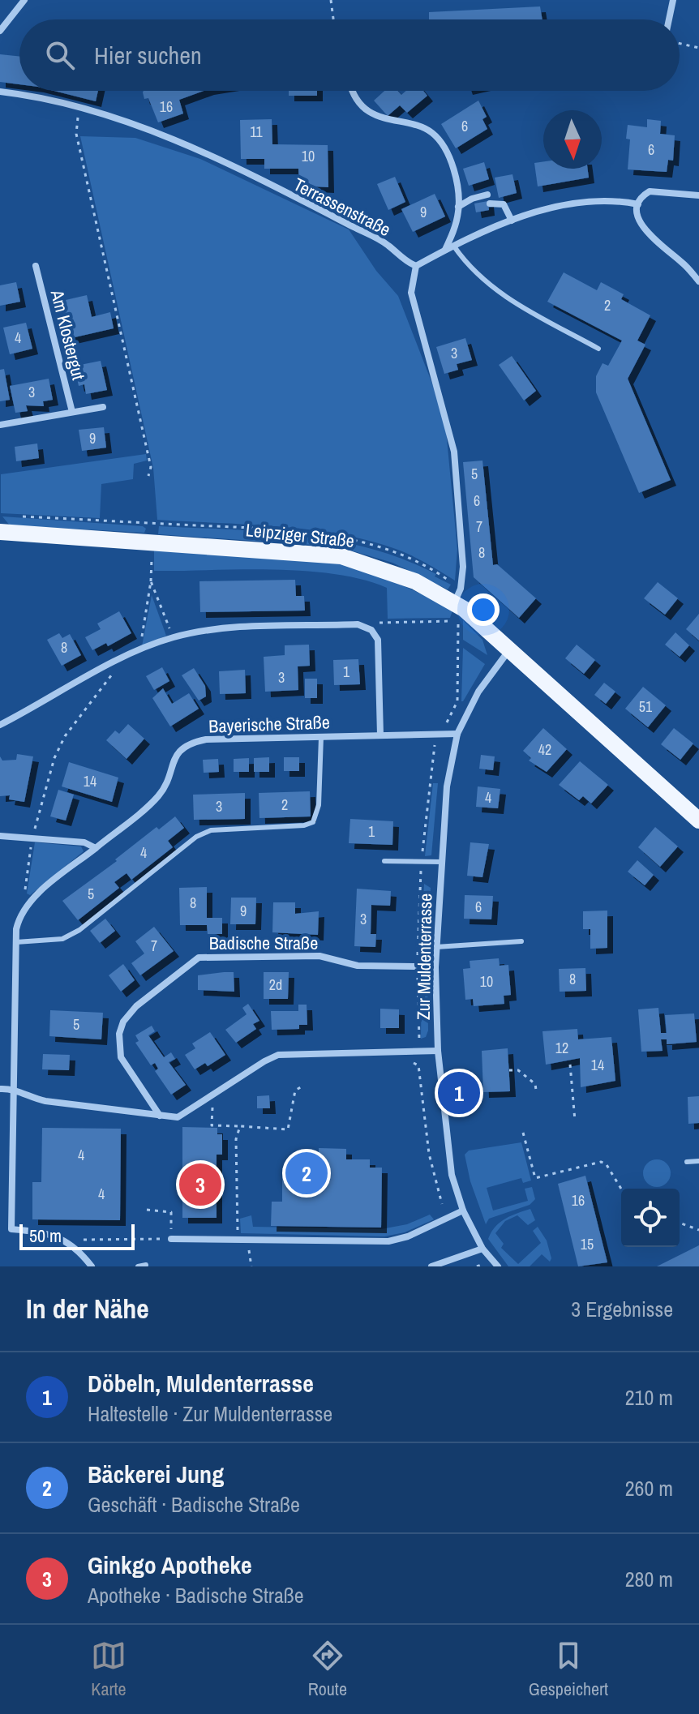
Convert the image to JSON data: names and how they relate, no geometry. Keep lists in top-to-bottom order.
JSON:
{
  "streets": {
    "main road": ["Leipziger Straße"],
    "street": [
      "Terrassenstraße",
      "Am Klostergut",
      "Bayerische Straße",
      "Badische Straße",
      "Zur Muldenterrasse"
    ]
  },
  "crossings": [
    ["Leipziger Straße", "Zur Muldenterrasse"],
    ["Bayerische Straße", "Zur Muldenterrasse"]
  ],
  "house_numbers": [
    "16",
    "6",
    "11",
    "6",
    "10",
    "9",
    "2",
    "4",
    "3",
    "3",
    "9",
    "5",
    "6",
    "7",
    "8",
    "8",
    "1",
    "3",
    "51",
    "42",
    "14",
    "4",
    "2",
    "3",
    "1",
    "4",
    "5",
    "8",
    "6",
    "9",
    "3",
    "7",
    "8",
    "10",
    "2d",
    "5",
    "12",
    "14",
    "4",
    "4",
    "16",
    "15"
  ],
  "scale_bar": "50 m",
  "north": "bottom",
  "page": {
    "search": "Hier suchen",
    "pins": ["1", "2", "3"],
    "scale": "50 m",
    "heading": ["In der Nähe", "3 Ergebnisse"],
    "list": [
      {
        "mark": "1",
        "name": "Döbeln, Muldenterrasse",
        "note": "Haltestelle · Zur Muldenterrasse",
        "value": "210 m"
      },
      {
        "mark": "2",
        "name": "Bäckerei Jung",
        "note": "Geschäft · Badische Straße",
        "value": "260 m"
      },
      {
        "mark": "3",
        "name": "Ginkgo Apotheke",
        "note": "Apotheke · Badische Straße",
        "value": "280 m"
      }
    ],
    "nav": ["Karte", "Route", "Gespeichert"]
  }
}
